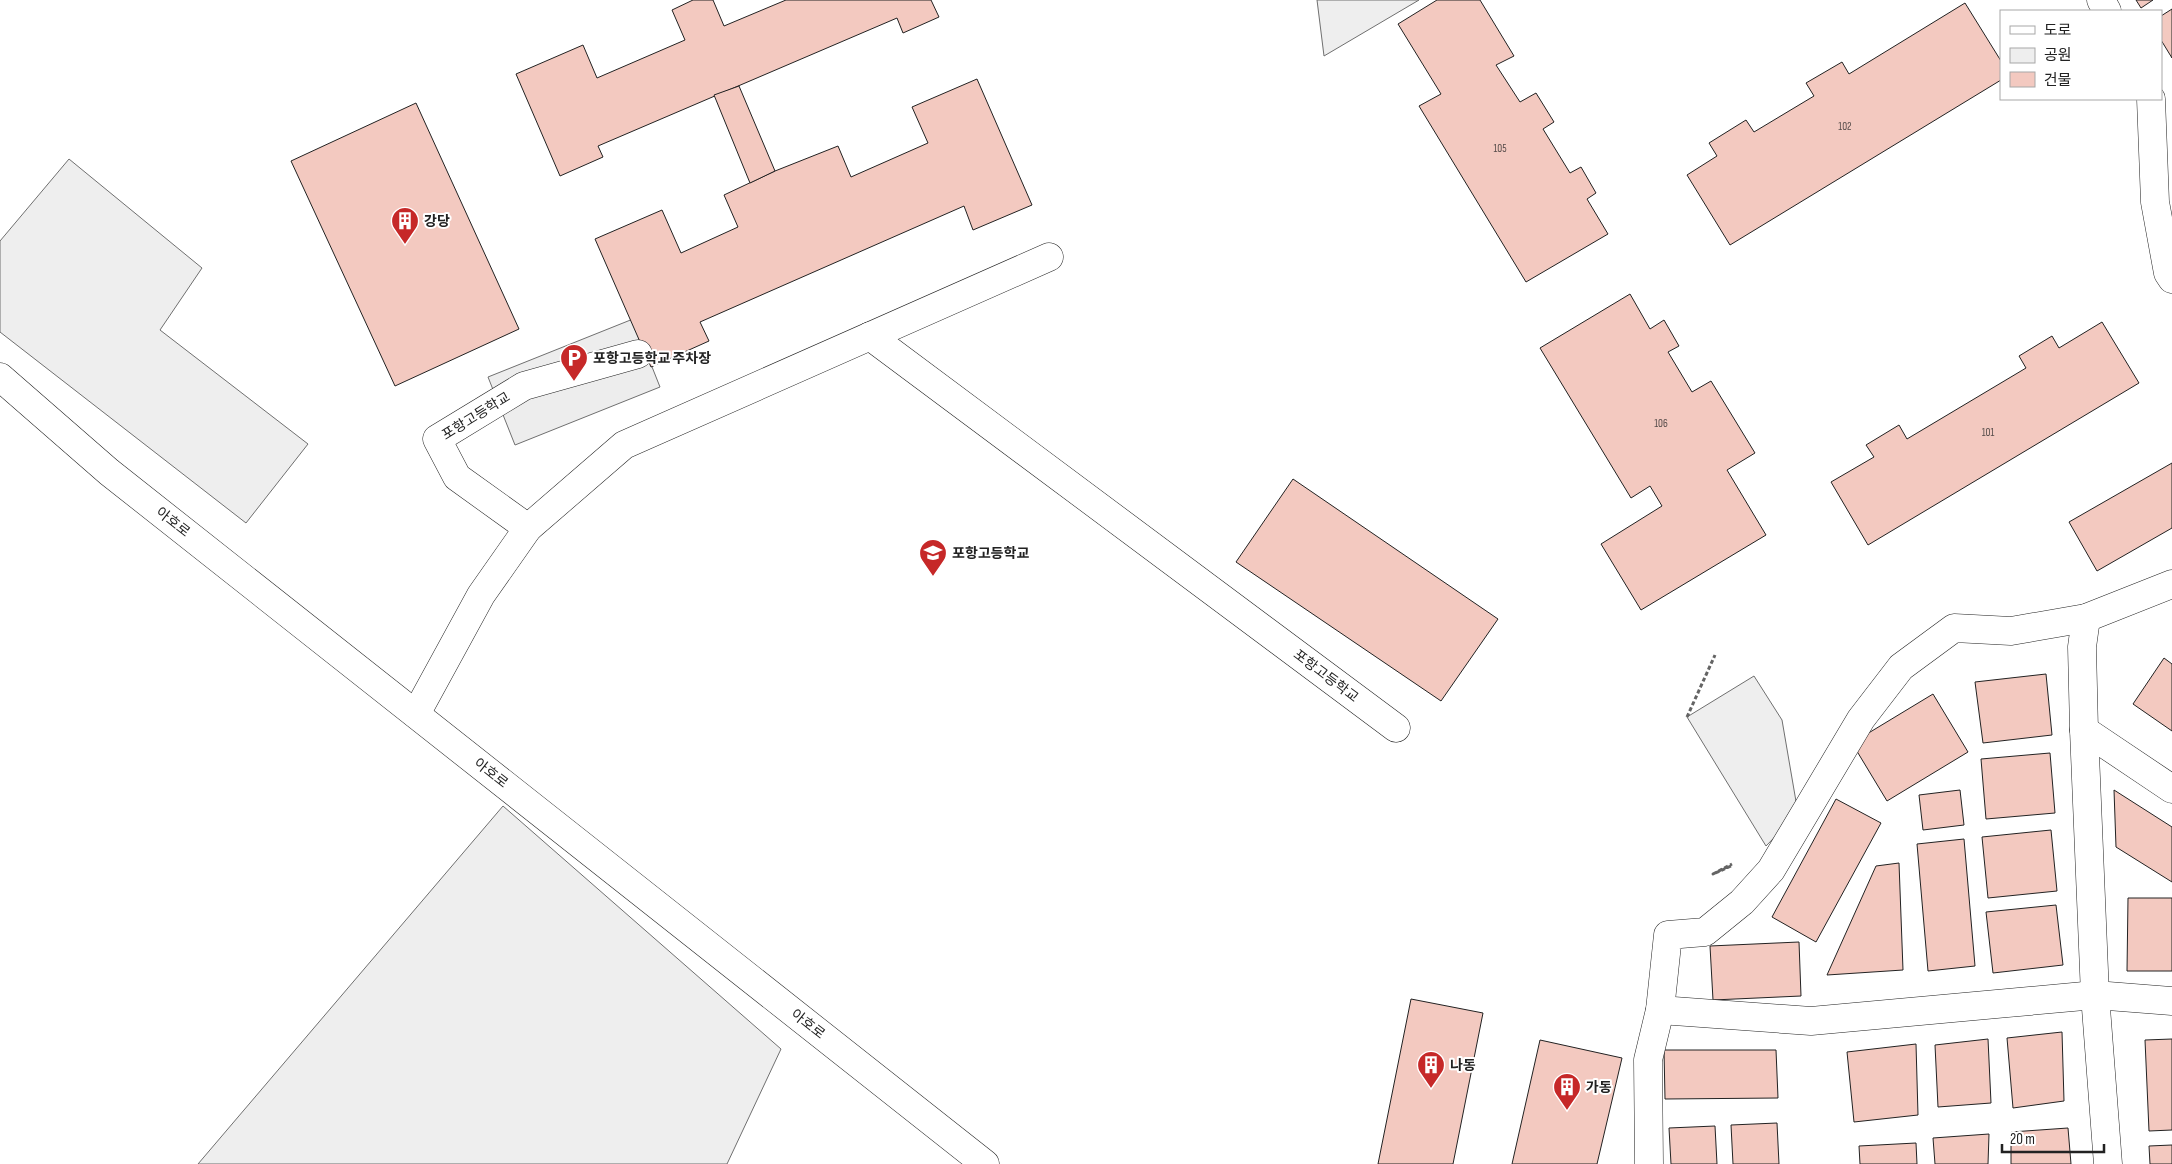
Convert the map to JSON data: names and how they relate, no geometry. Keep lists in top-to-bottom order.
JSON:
{
  "streets": {
    "main road": ["포항고등학교", "아호로"]
  },
  "places": {
    "building": ["강당", "나동", "가동"],
    "parking": ["포항고등학교 주차장"],
    "school or university": ["포항고등학교"]
  },
  "house_numbers": [
    "102",
    "105",
    "106",
    "101"
  ],
  "legend": ["도로", "공원", "건물"],
  "scale_bar": "20 m"
}
